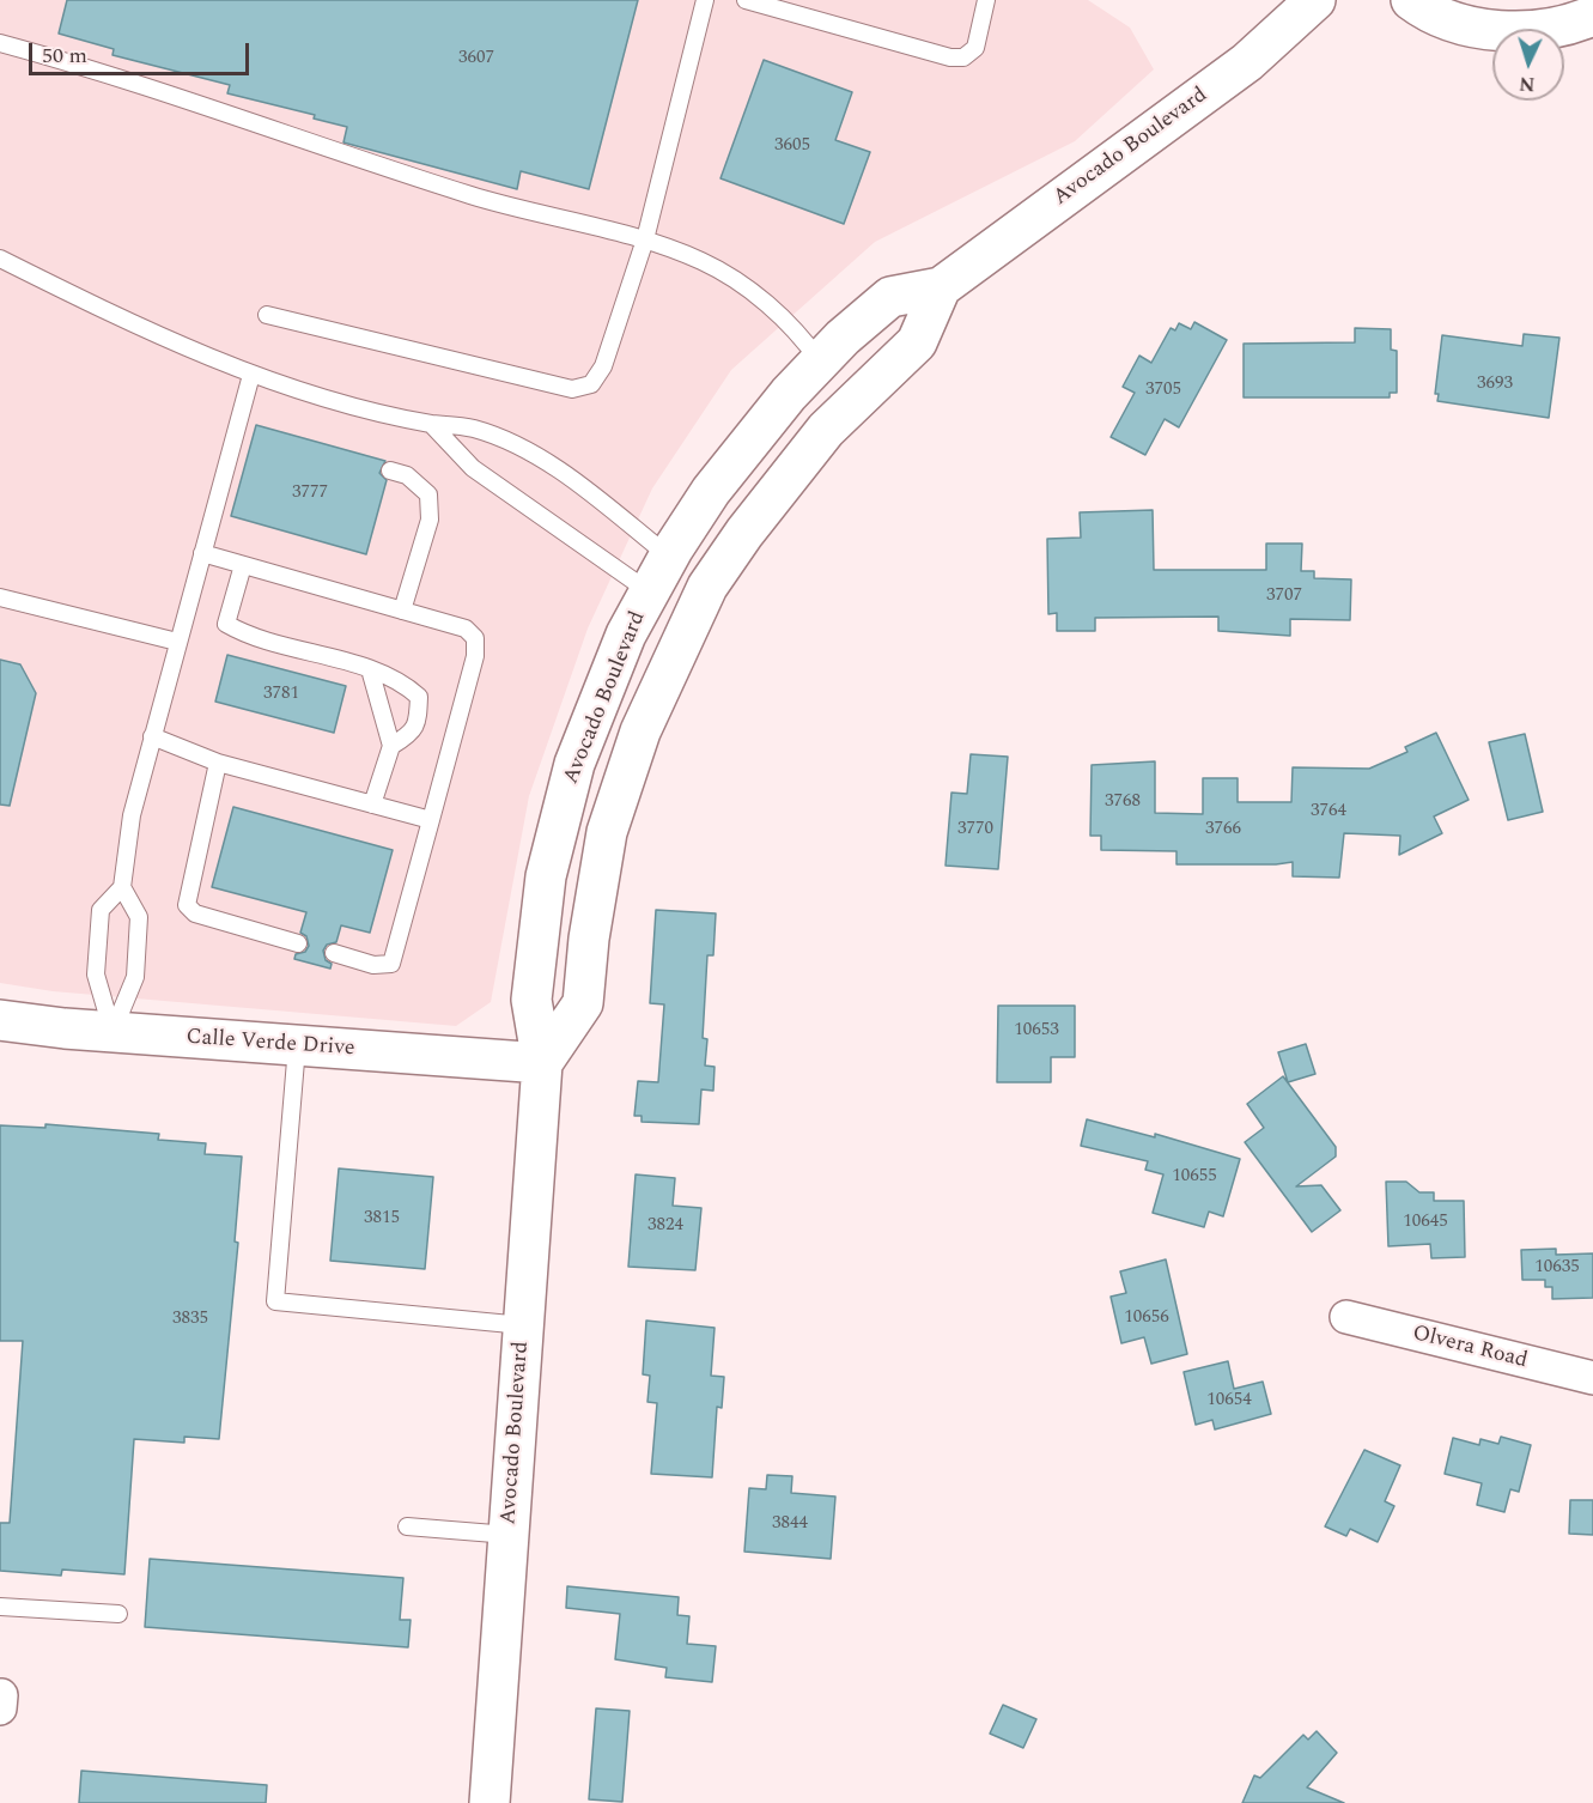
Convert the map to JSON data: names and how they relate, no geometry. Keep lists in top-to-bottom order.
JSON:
{
  "streets": {
    "main road": ["Avocado Boulevard", "Calle Verde Drive"],
    "street": ["Olvera Road"]
  },
  "crossings": [
    ["Avocado Boulevard", "Calle Verde Drive"]
  ],
  "house_numbers": [
    "3607",
    "3605",
    "3693",
    "3705",
    "3777",
    "3707",
    "3781",
    "3768",
    "3764",
    "3770",
    "3766",
    "10653",
    "10655",
    "3815",
    "10645",
    "3824",
    "10635",
    "10656",
    "3835",
    "10654",
    "3844"
  ],
  "scale_bar": "50 m",
  "north": "bottom"
}
